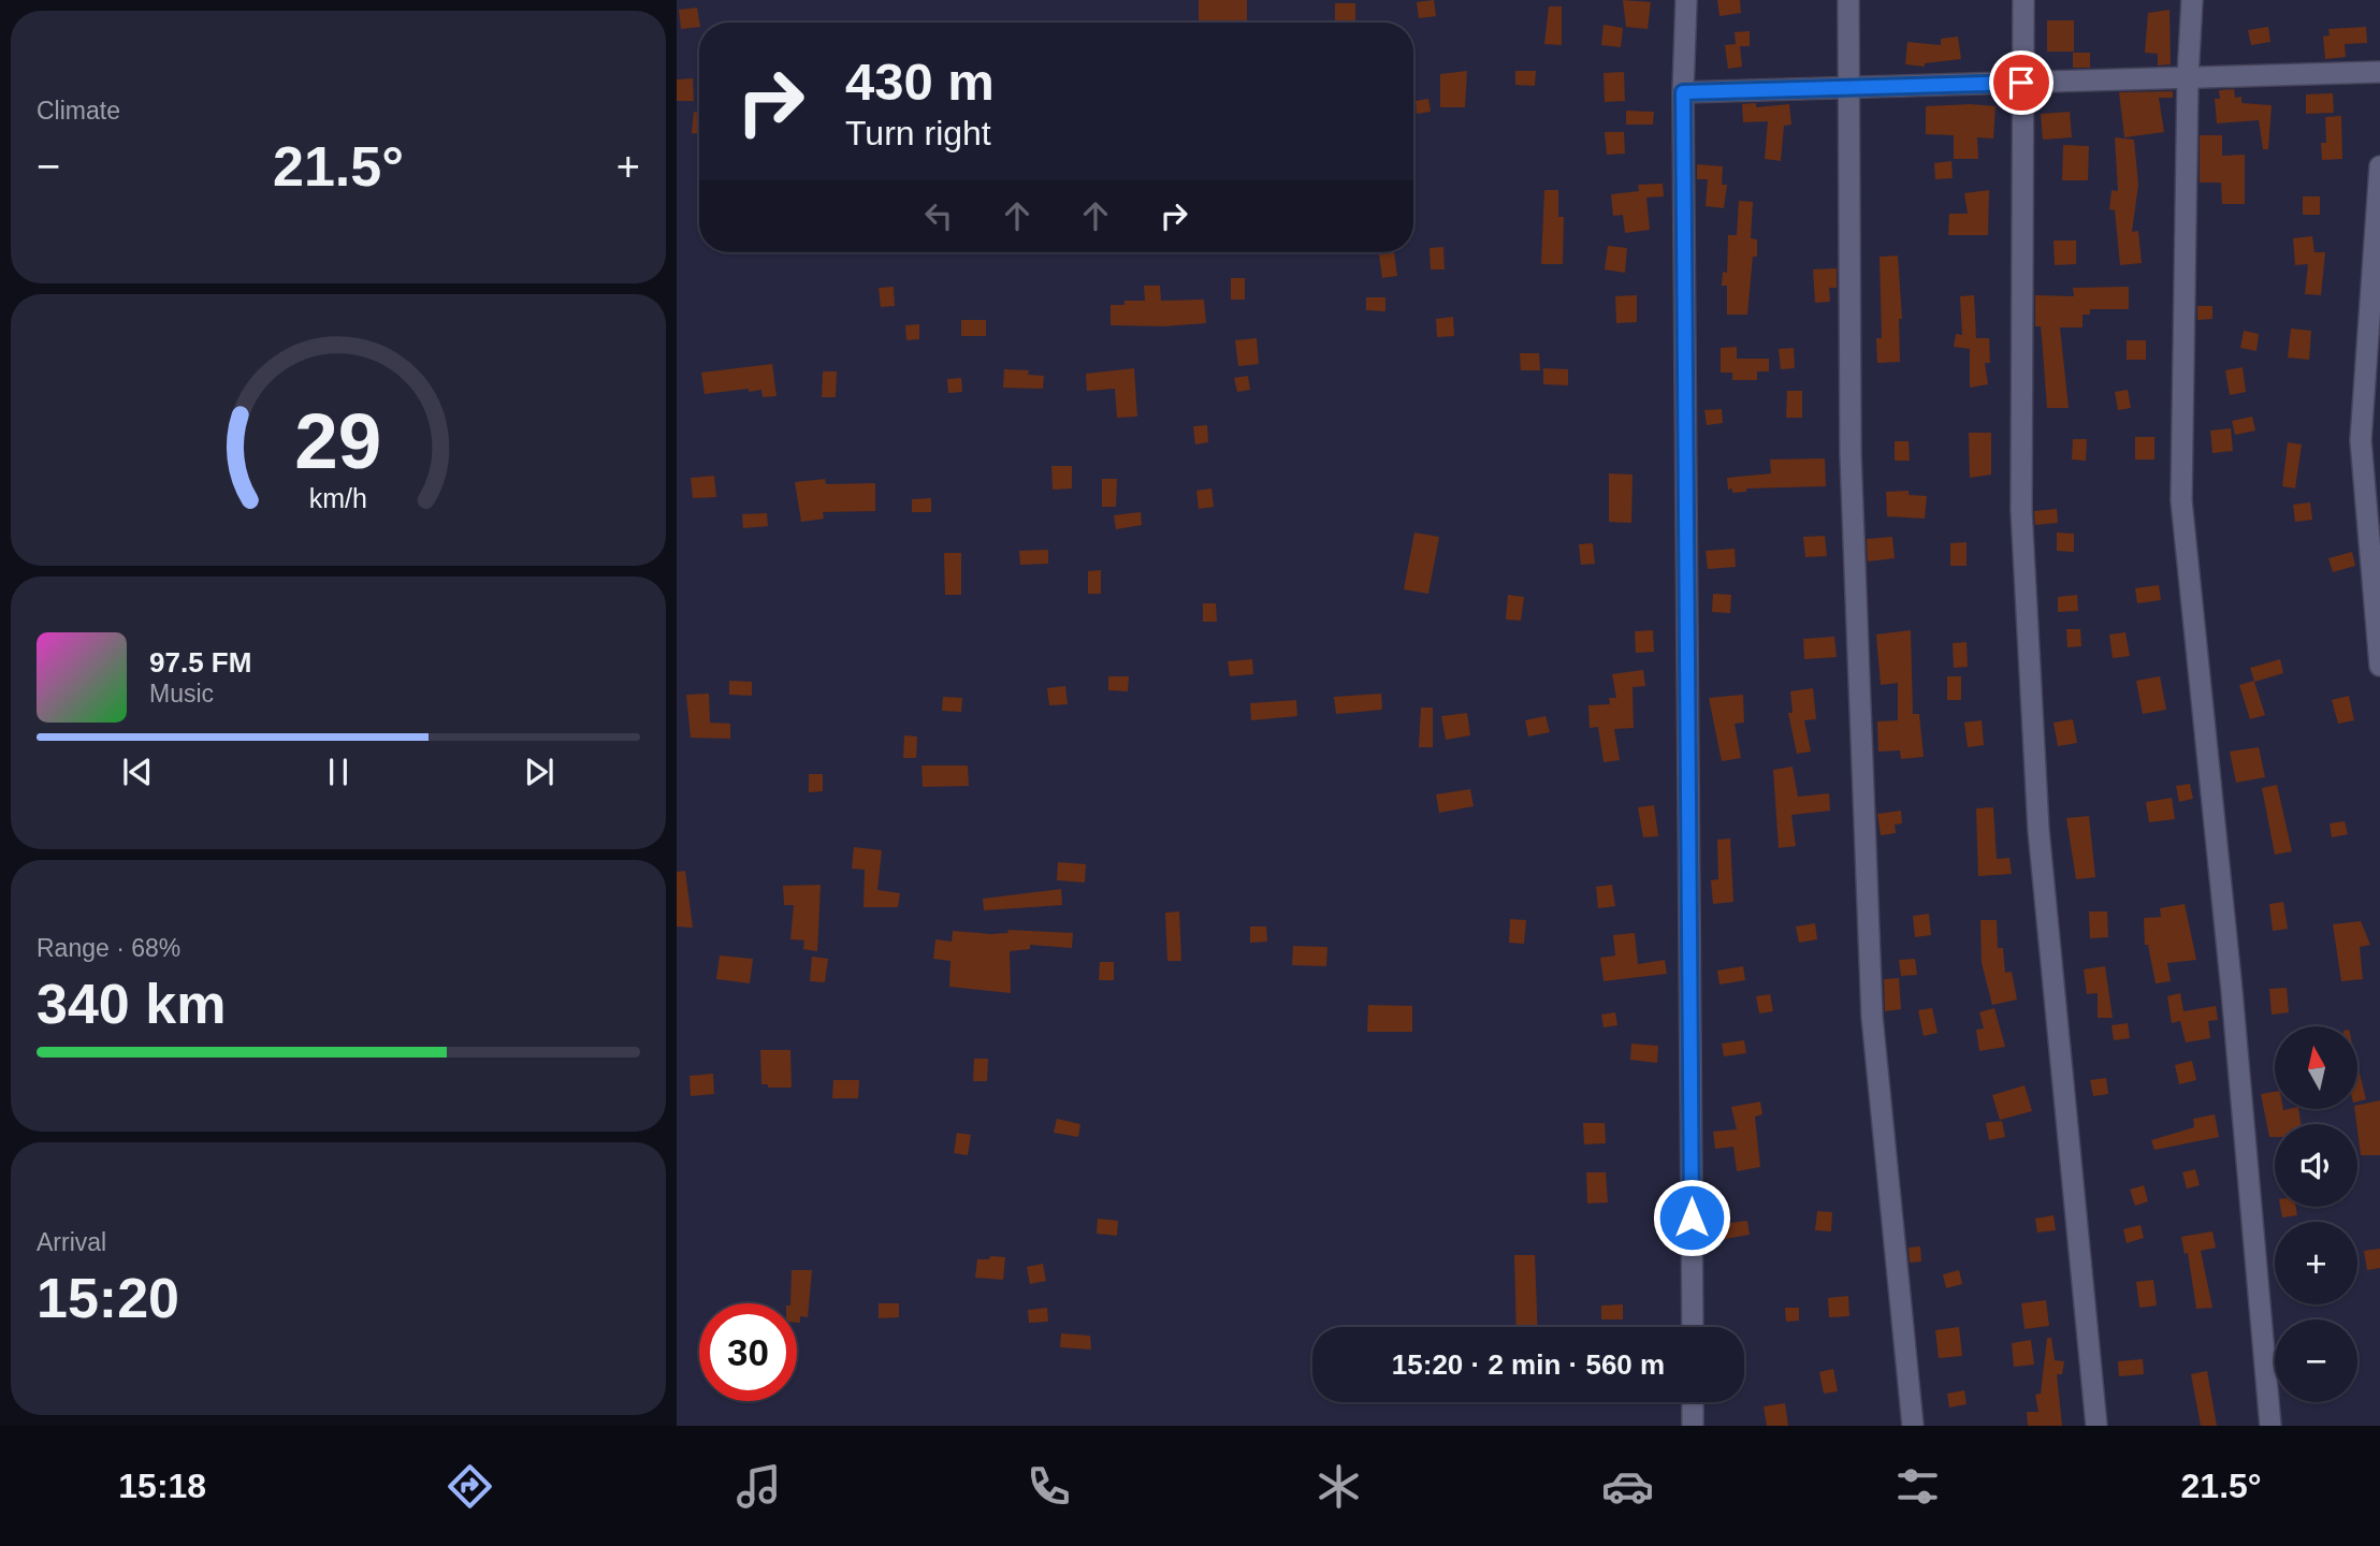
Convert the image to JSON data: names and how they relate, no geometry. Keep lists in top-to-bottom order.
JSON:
{
  "north": "top",
  "page": {
    "tile": [
      "Climate",
      ["Range · 68%", "340 km"],
      ["Arrival", "15:20"]
    ],
    "turn": ["430 m", "Turn right"],
    "heat": ["−", "21.5°", "+"],
    "song": ["97.5 FM", "Music"],
    "map_buttons": ["+", "−"],
    "limit": "30",
    "trip": "15:20 · 2 min · 560 m",
    "tabs": ["15:18", "21.5°"],
    "gauge": ["29", "km/h"]
  }
}
